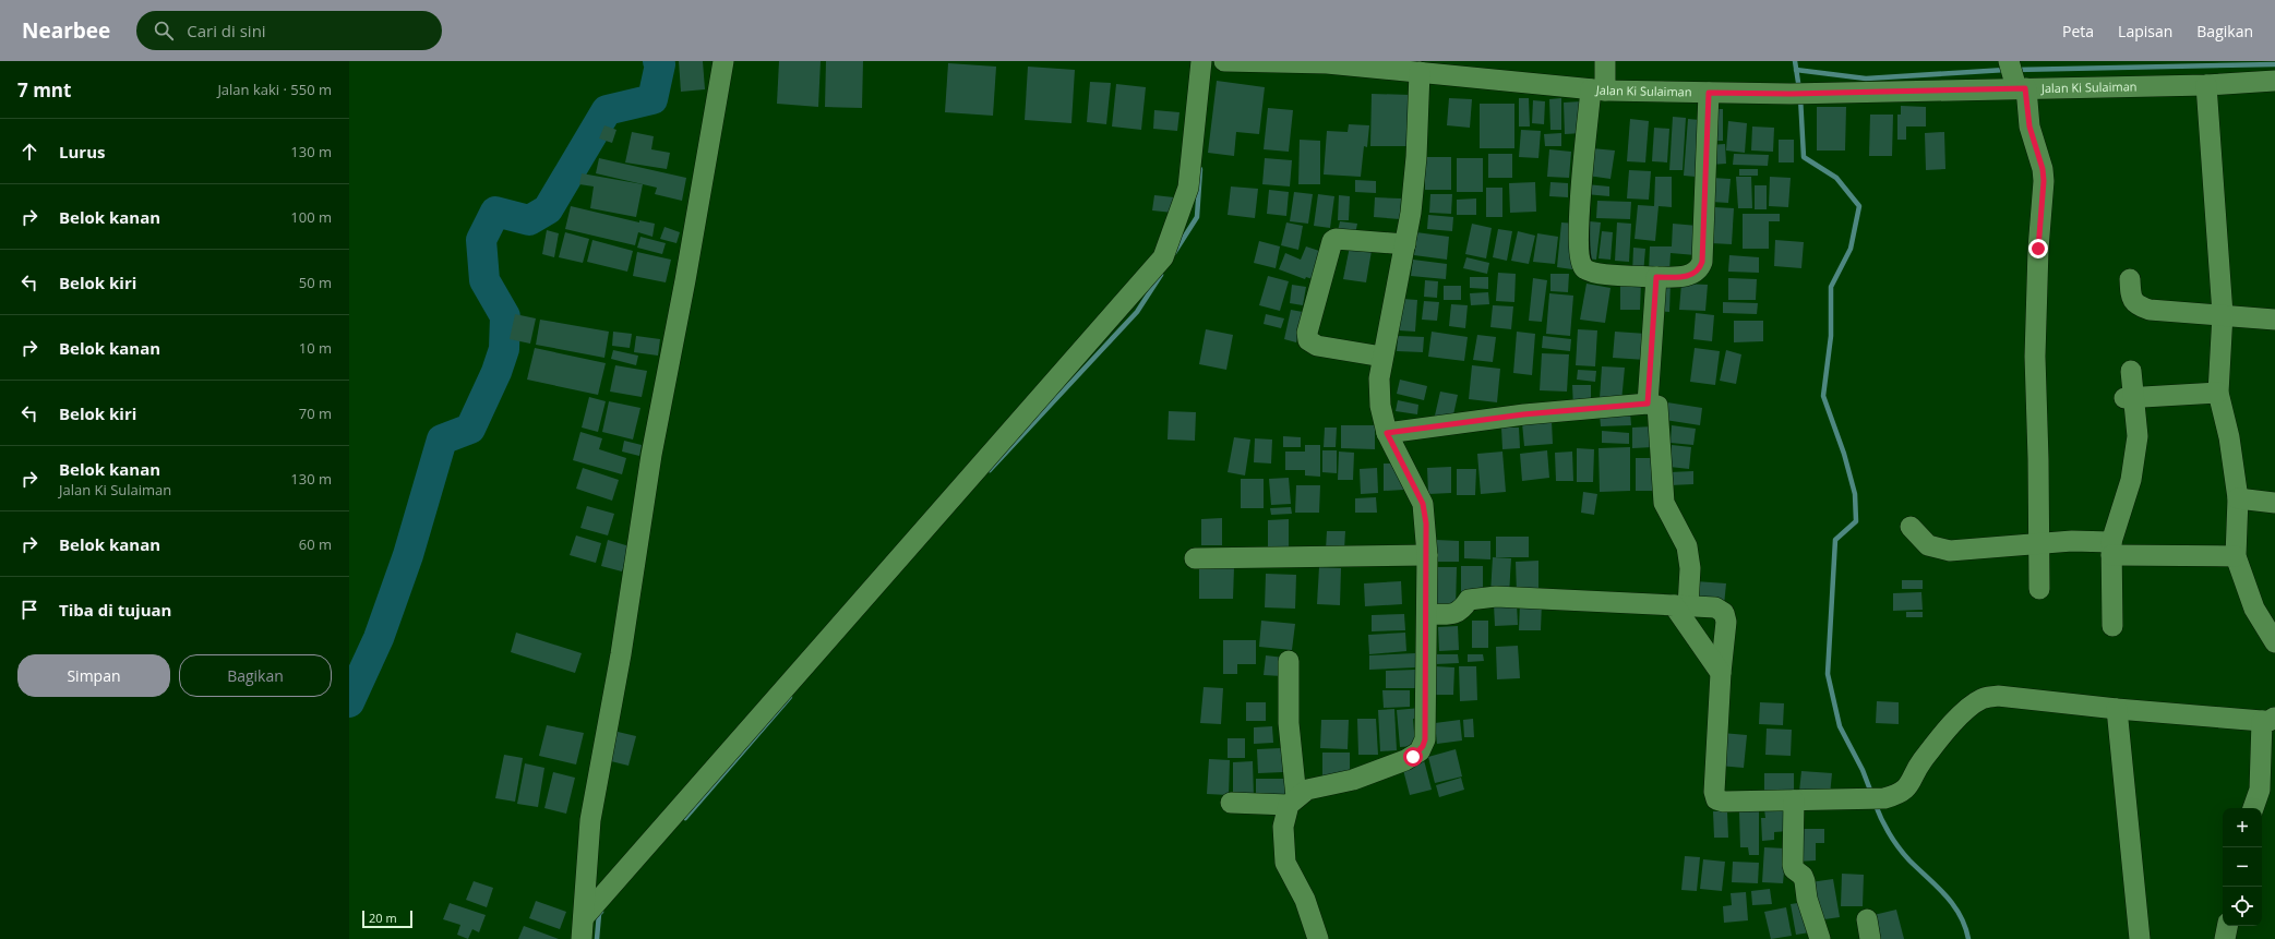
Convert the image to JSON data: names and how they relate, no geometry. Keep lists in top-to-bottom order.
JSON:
{
  "streets": {
    "street": ["Jalan Ki Sulaiman"]
  },
  "scale_bar": "20 m",
  "page": {
    "header": "Nearbee",
    "search": "Cari di sini",
    "nav": ["Peta", "Lapisan", "Bagikan"],
    "heading": ["7 mnt", "Jalan kaki · 550 m"],
    "list": [
      ["Lurus", "130 m"],
      ["Belok kanan", "100 m"],
      ["Belok kiri", "50 m"],
      ["Belok kanan", "10 m"],
      ["Belok kiri", "70 m"],
      ["Belok kanan", "Jalan Ki Sulaiman", "130 m"],
      ["Belok kanan", "60 m"],
      "Tiba di tujuan"
    ],
    "buttons": ["Simpan", "Bagikan"],
    "map_buttons": ["+", "−"],
    "scale": "20 m"
  }
}
